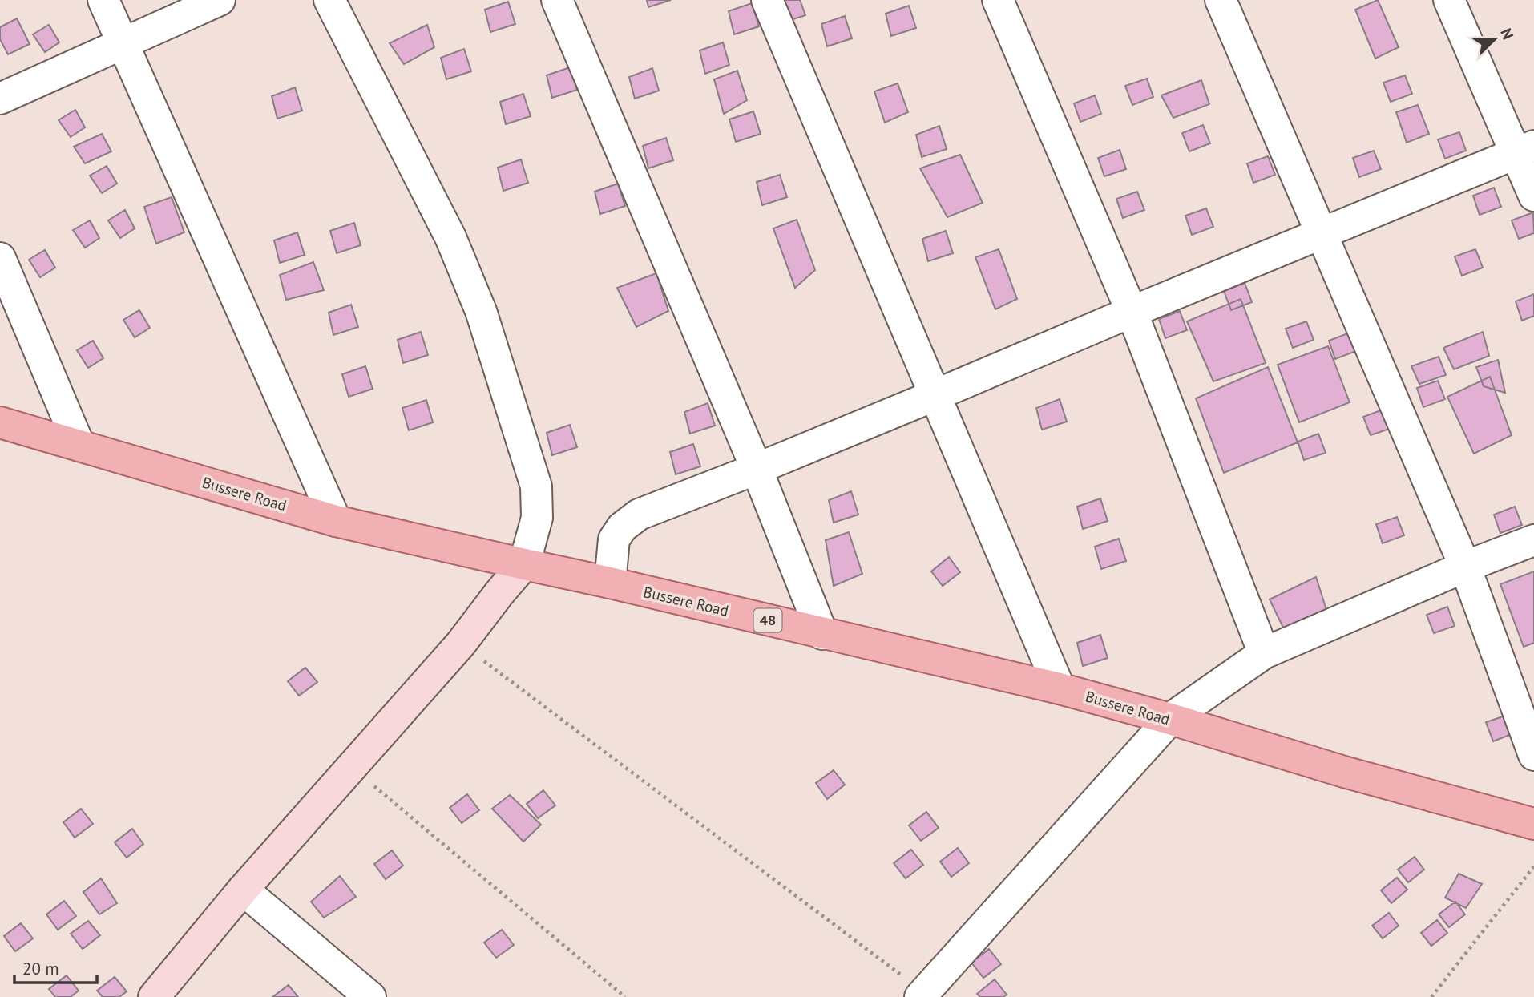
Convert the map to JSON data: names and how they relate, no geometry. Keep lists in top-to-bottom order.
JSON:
{
  "streets": {
    "main road": ["Bussere Road", "48"]
  },
  "scale_bar": "20 m",
  "north": "top right"
}
